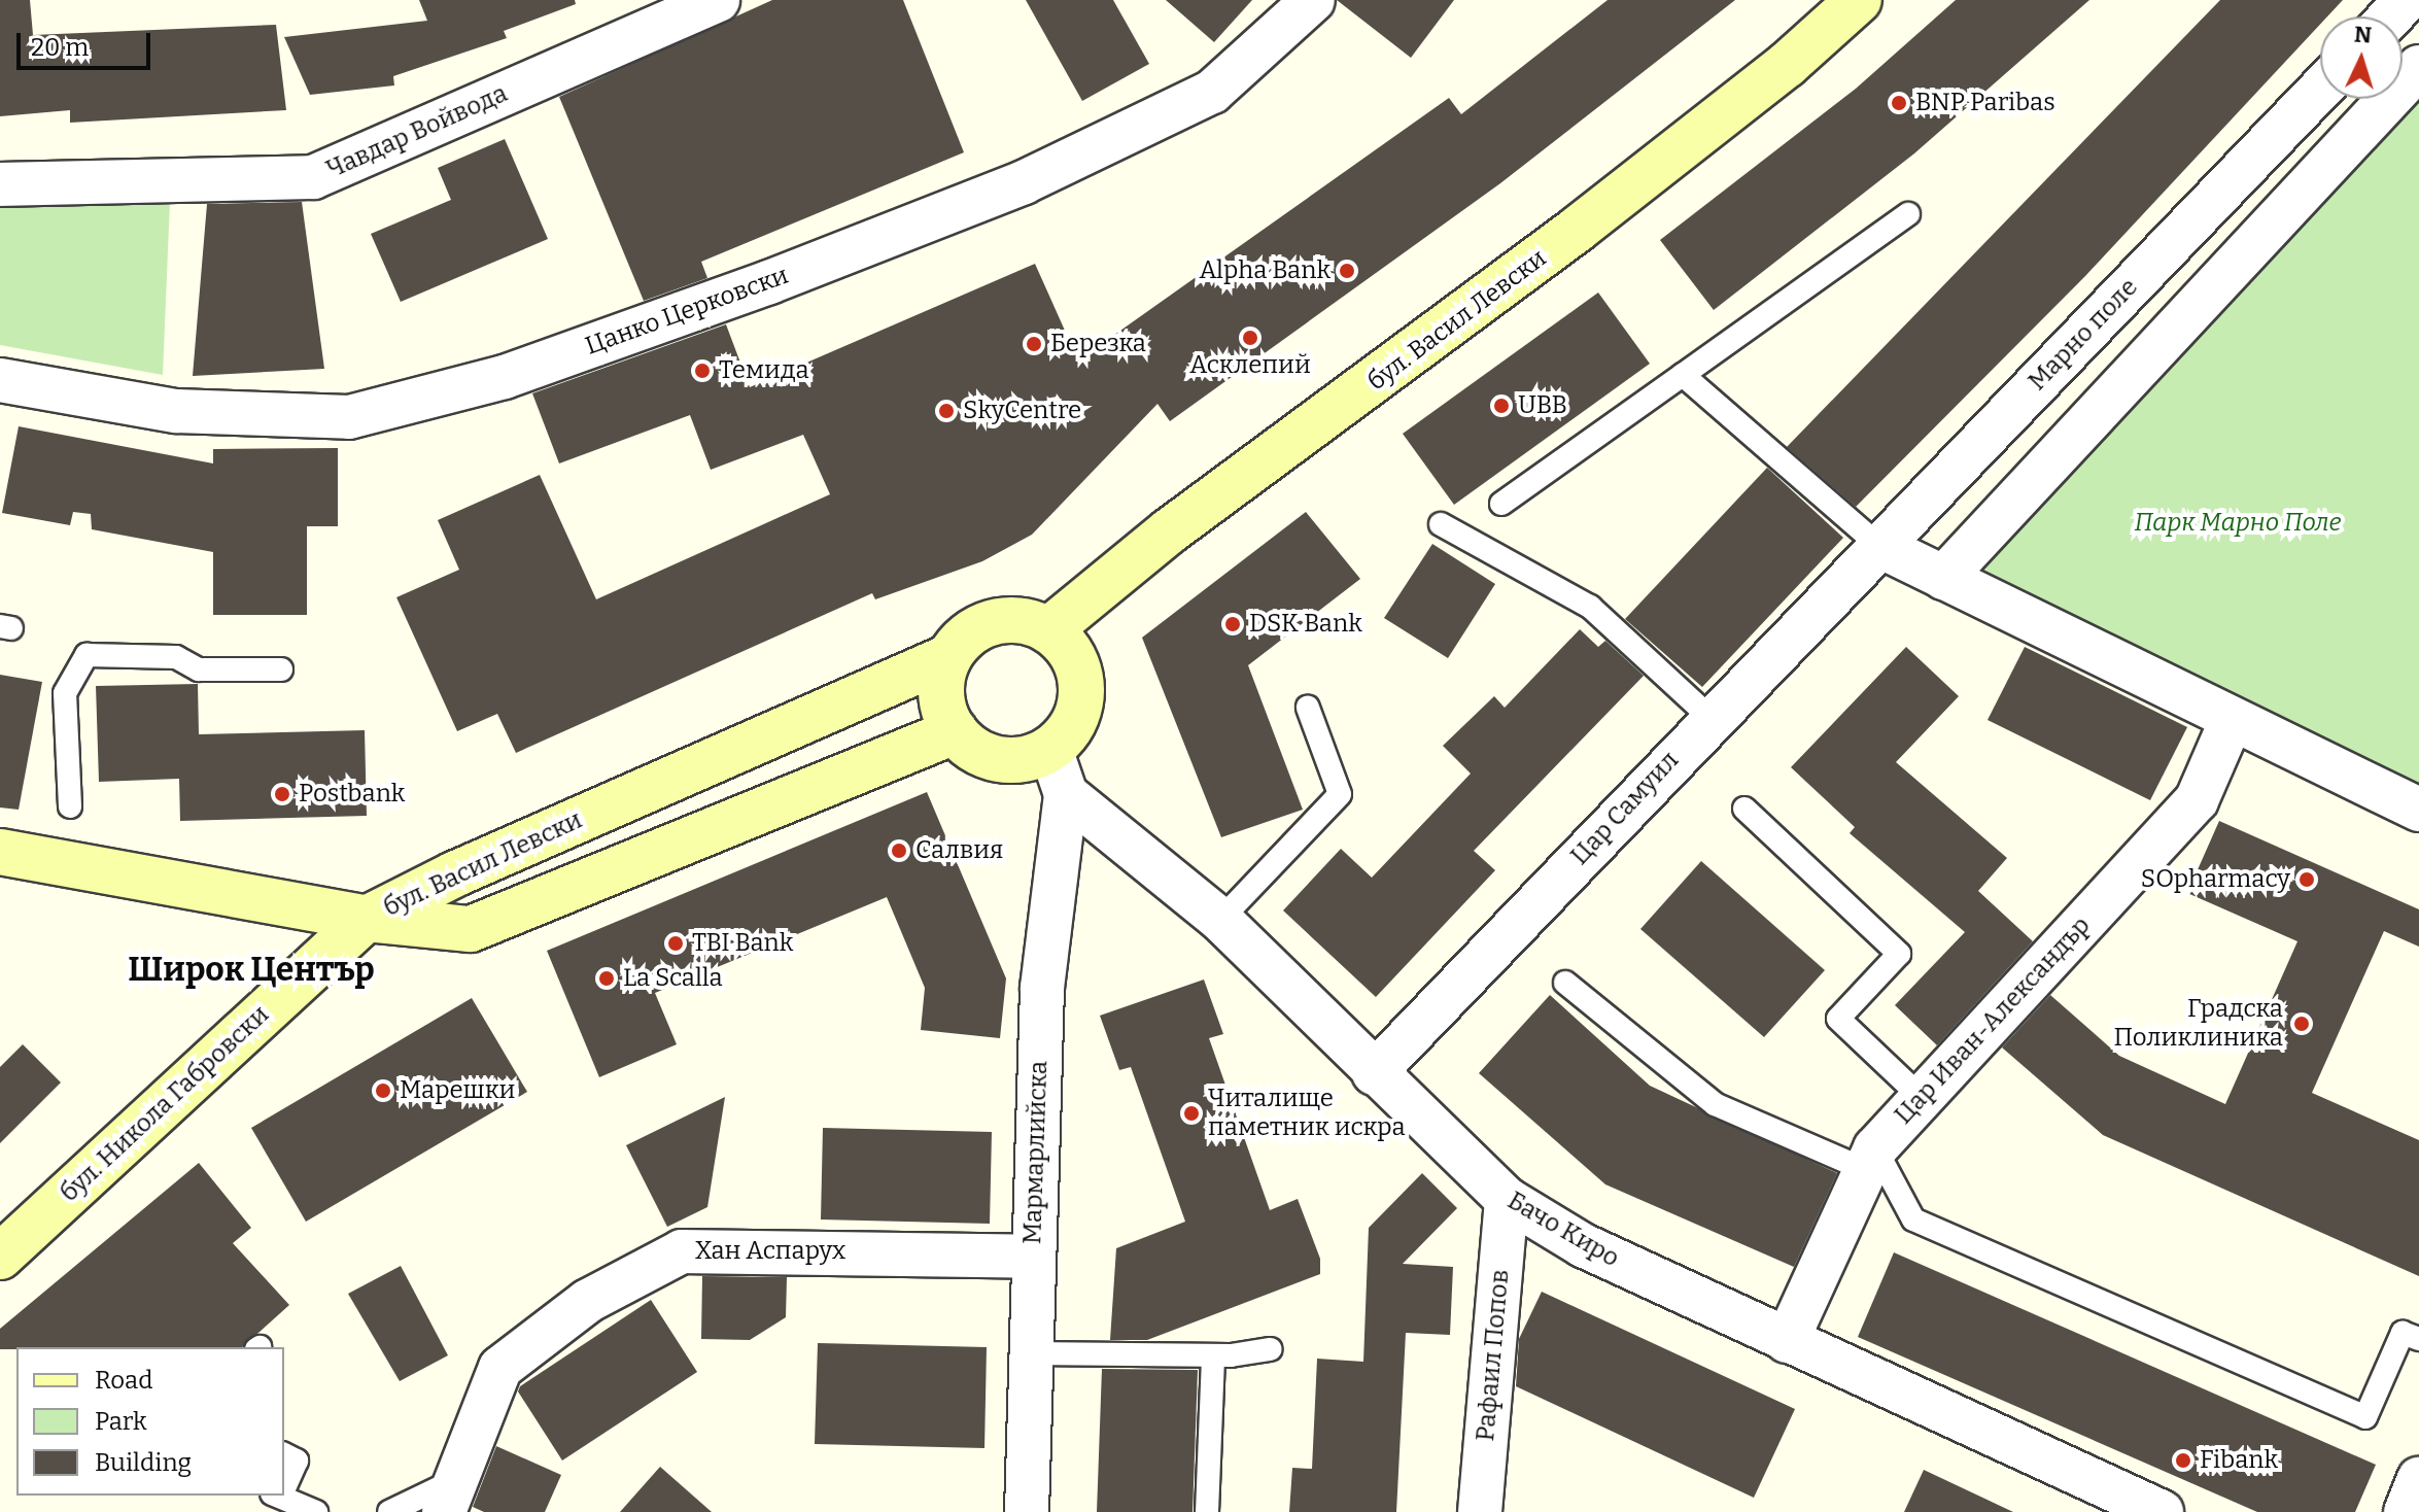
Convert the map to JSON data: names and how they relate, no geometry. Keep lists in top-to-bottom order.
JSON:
{
  "streets": {
    "main road": ["бул. Васил Левски", "бул. Никола Габровски"],
    "street": [
      "Чавдар Войвода",
      "Цанко Церковски",
      "Марно поле",
      "Цар Самуил",
      "Цар Иван-Александър",
      "Мармарлийска",
      "Бачо Киро",
      "Хан Аспарух",
      "Рафаил Попов"
    ]
  },
  "crossings": [
    ["бул. Васил Левски", "бул. Никола Габровски"],
    ["Марно поле", "Цар Самуил"],
    ["Цар Самуил", "Бачо Киро"],
    ["Цар Иван-Александър", "Бачо Киро"],
    ["Мармарлийска", "Бачо Киро"],
    ["Мармарлийска", "Хан Аспарух"],
    ["Бачо Киро", "Рафаил Попов"]
  ],
  "districts": ["Широк Център"],
  "parks": ["Парк Марно Поле"],
  "places": [
    "BNP Paribas",
    "Alpha Bank",
    "Асклепий",
    "Березка",
    "Темида",
    "UBB",
    "SkyCentre",
    "DSK Bank",
    "Postbank",
    "Салвия",
    "SOpharmacy",
    "TBI Bank",
    "La Scalla",
    "Градска Поликлиника",
    "Марешки",
    "Читалище паметник искра",
    "Fibank"
  ],
  "legend": ["Road", "Park", "Building"],
  "scale_bar": "20 m",
  "north": "top"
}
